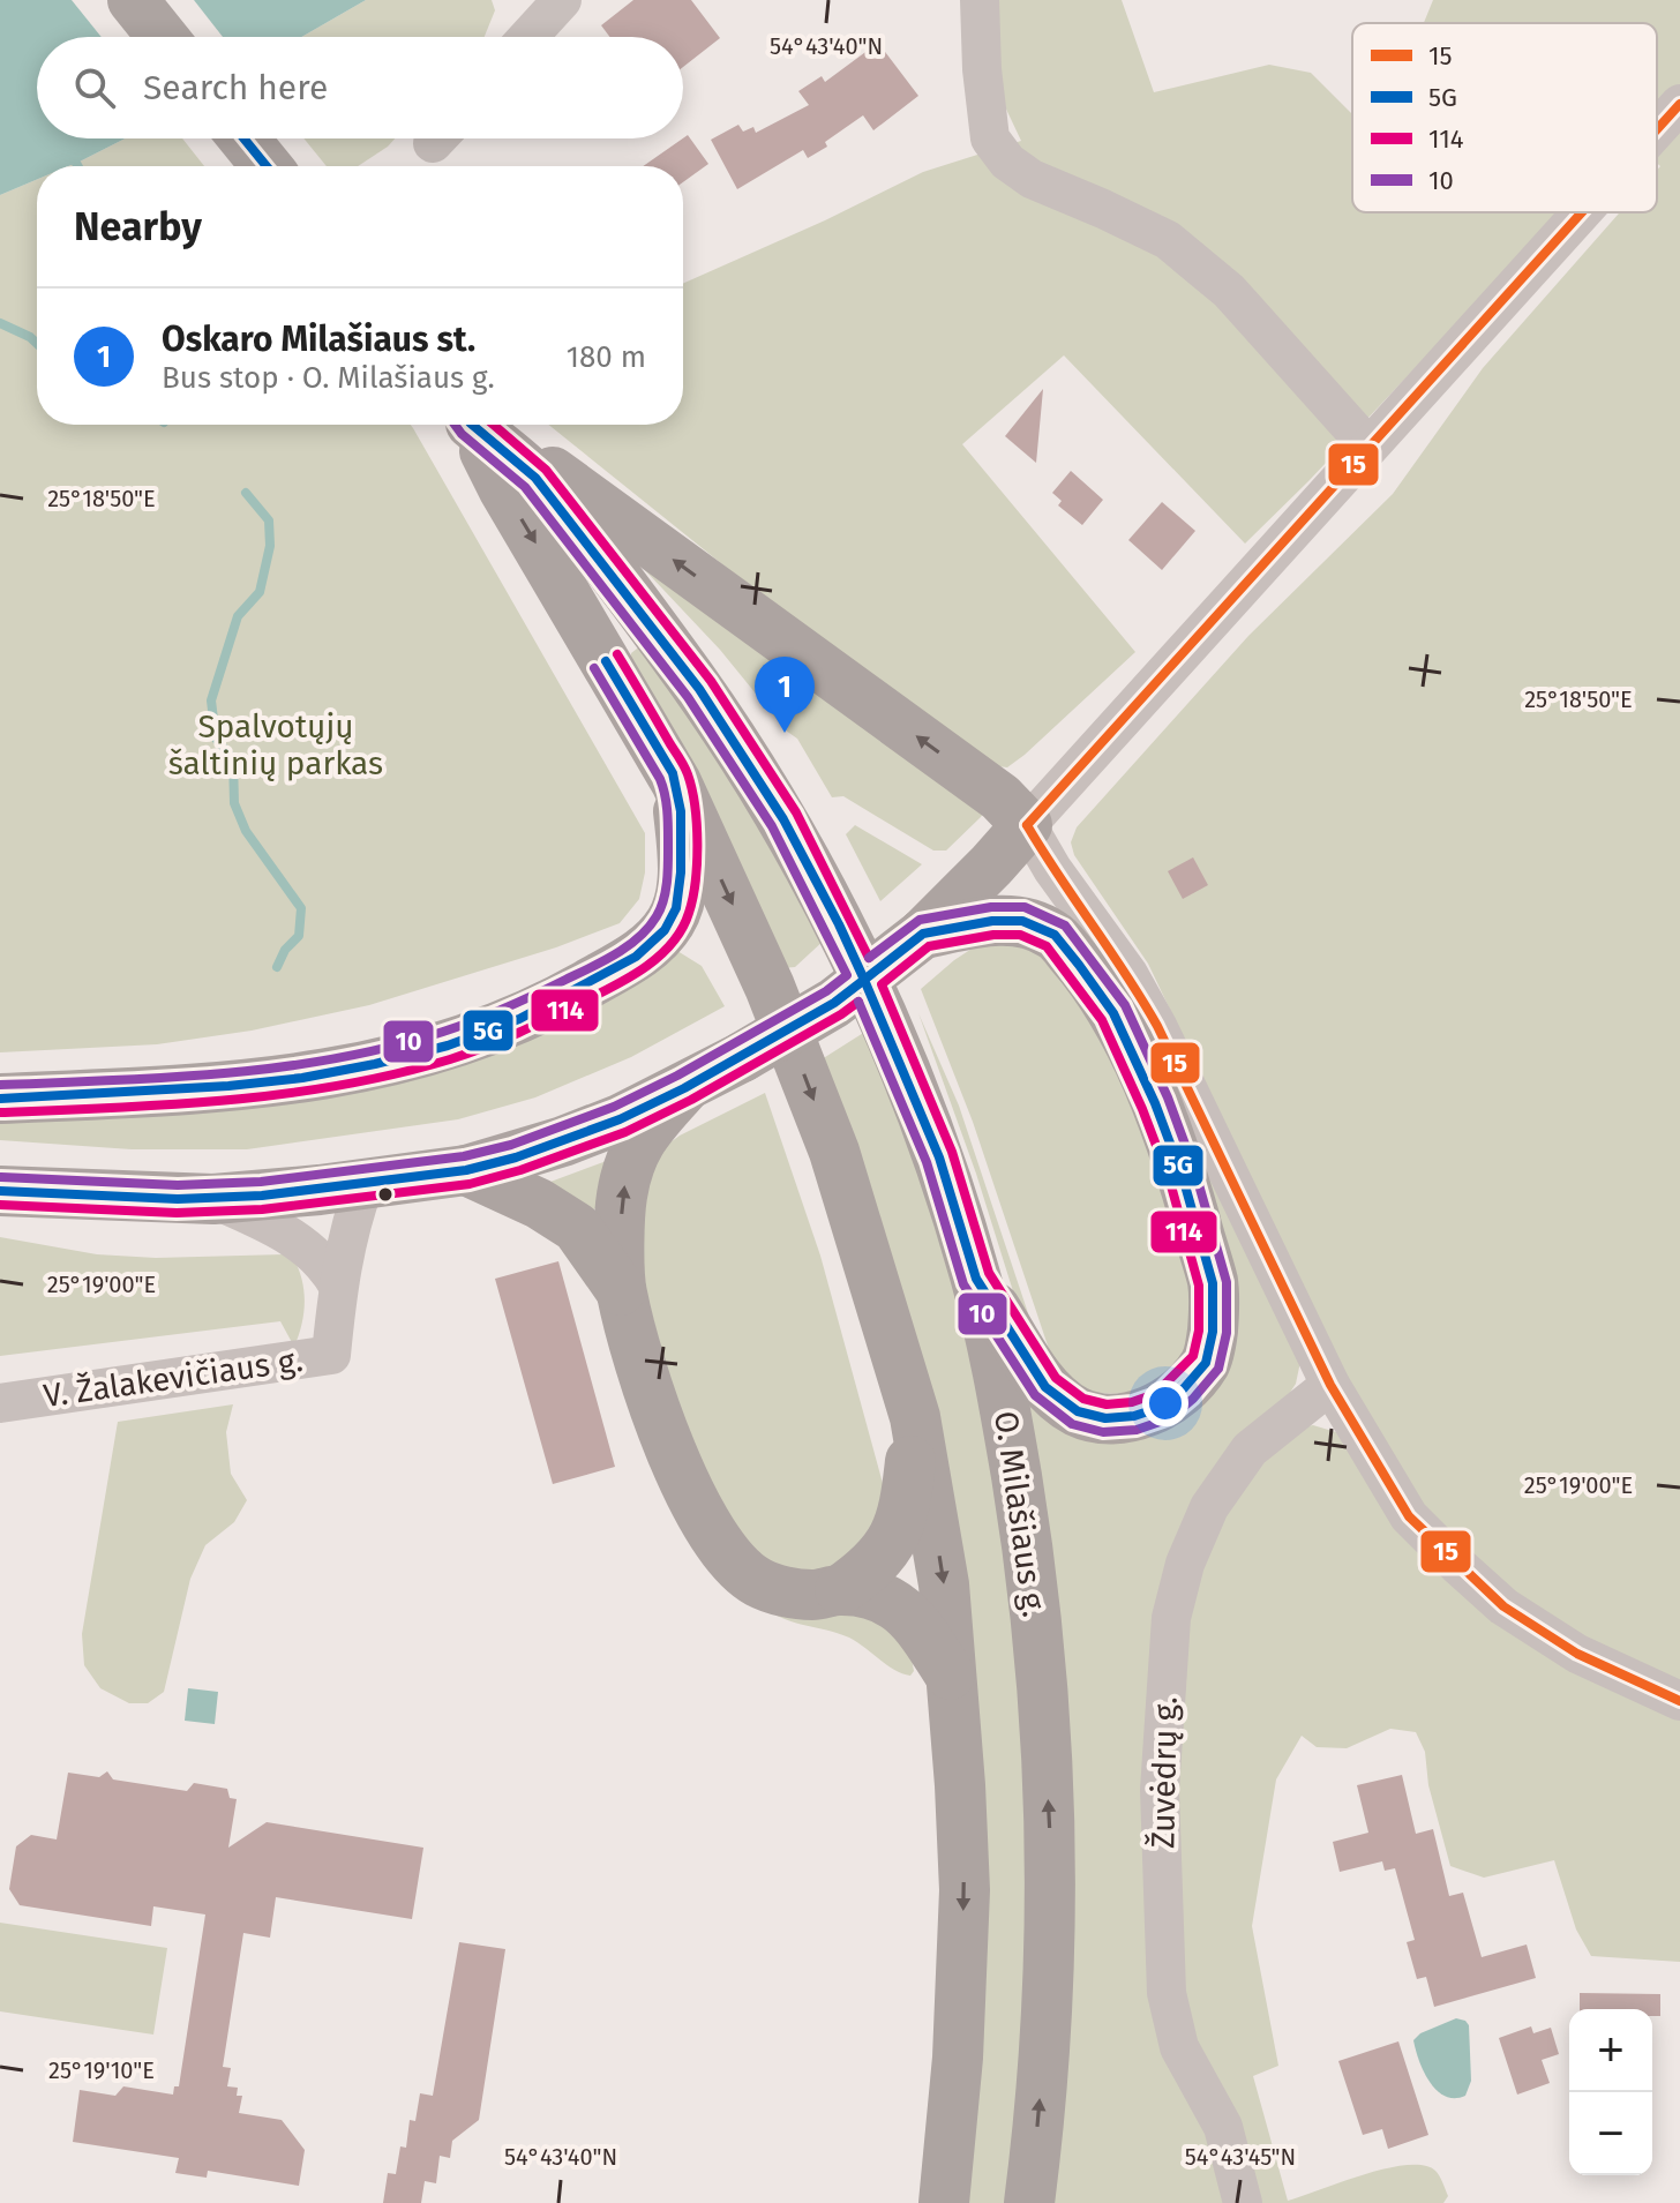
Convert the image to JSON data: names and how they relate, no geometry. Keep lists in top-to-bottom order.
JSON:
{
  "streets": {
    "main road": ["O. Milašiaus g."],
    "street": ["V. Žalakevičiaus g.", "Žuvėdrų g."]
  },
  "parks": ["Spalvotųjų šaltinių parkas"],
  "lines": [
    "transit line 15",
    "transit line 5G",
    "transit line 114",
    "transit line 10"
  ],
  "legend": [
    "15",
    "5G",
    "114",
    "10"
  ],
  "page": {
    "search": "Search here",
    "heading": "Nearby",
    "list": [
      {
        "mark": "1",
        "name": "Oskaro Milašiaus st.",
        "note": "Bus stop · O. Milašiaus g.",
        "value": "180 m"
      }
    ],
    "pins": "1",
    "map_buttons": ["+", "−"]
  },
  "coordinates": [
    "54°43'40\"N",
    "25°18'50\"E",
    "25°19'00\"E",
    "25°19'10\"E",
    "54°43'45\"N"
  ]
}
